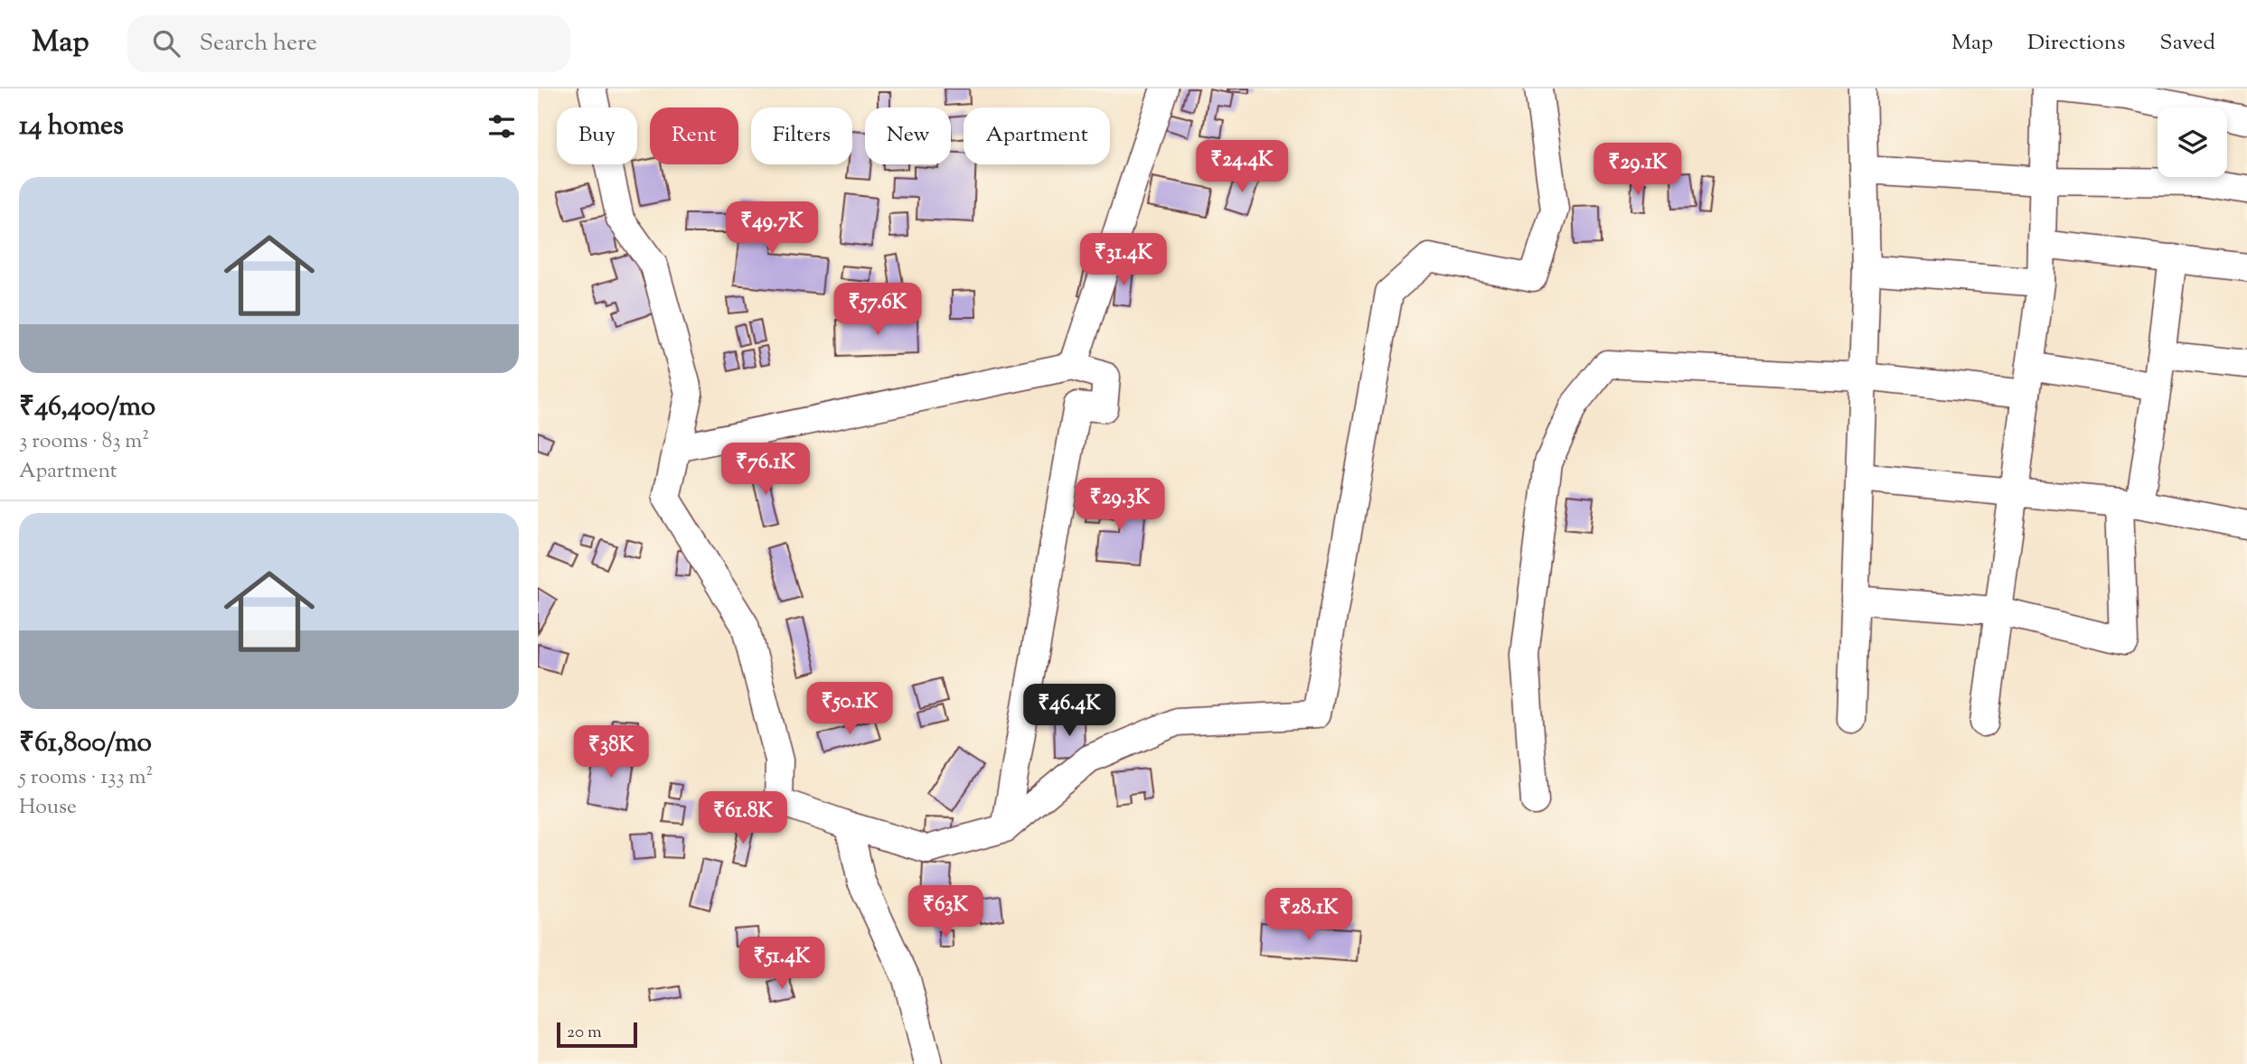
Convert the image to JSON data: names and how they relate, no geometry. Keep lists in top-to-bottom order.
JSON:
{
  "scale_bar": "20 m",
  "page": {
    "header": "Map",
    "search": "Search here",
    "nav": ["Map", "Directions", "Saved"],
    "heading": "14 homes",
    "chip": [
      "Buy",
      "Rent",
      "Filters",
      "New",
      "Apartment"
    ],
    "price": [
      "₹24.4K",
      "₹29.1K",
      "₹49.7K",
      "₹31.4K",
      "₹57.6K",
      "₹76.1K",
      "₹29.3K",
      "₹50.1K",
      "₹46.4K",
      "₹38K",
      "₹61.8K",
      "₹63K",
      "₹28.1K",
      "₹51.4K"
    ],
    "list": [
      {
        "name": "₹46,400/mo",
        "note": "3 rooms · 83 m² · Apartment"
      },
      {
        "name": "₹61,800/mo",
        "note": "5 rooms · 133 m² · House"
      }
    ],
    "scale": "20 m"
  }
}
